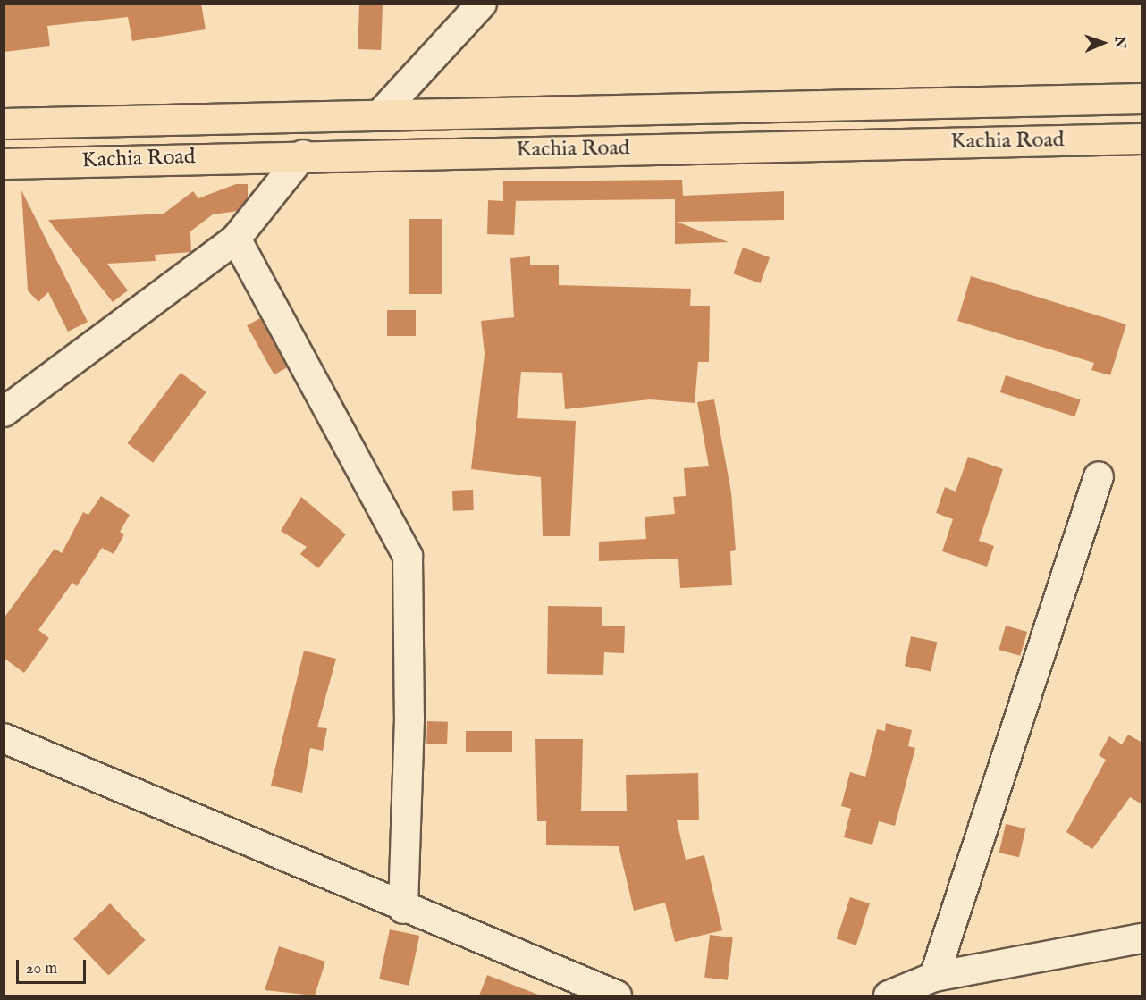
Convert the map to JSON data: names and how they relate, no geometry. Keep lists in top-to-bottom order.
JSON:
{
  "streets": {
    "main road": ["Kachia Road"]
  },
  "scale_bar": "20 m",
  "north": "right"
}
